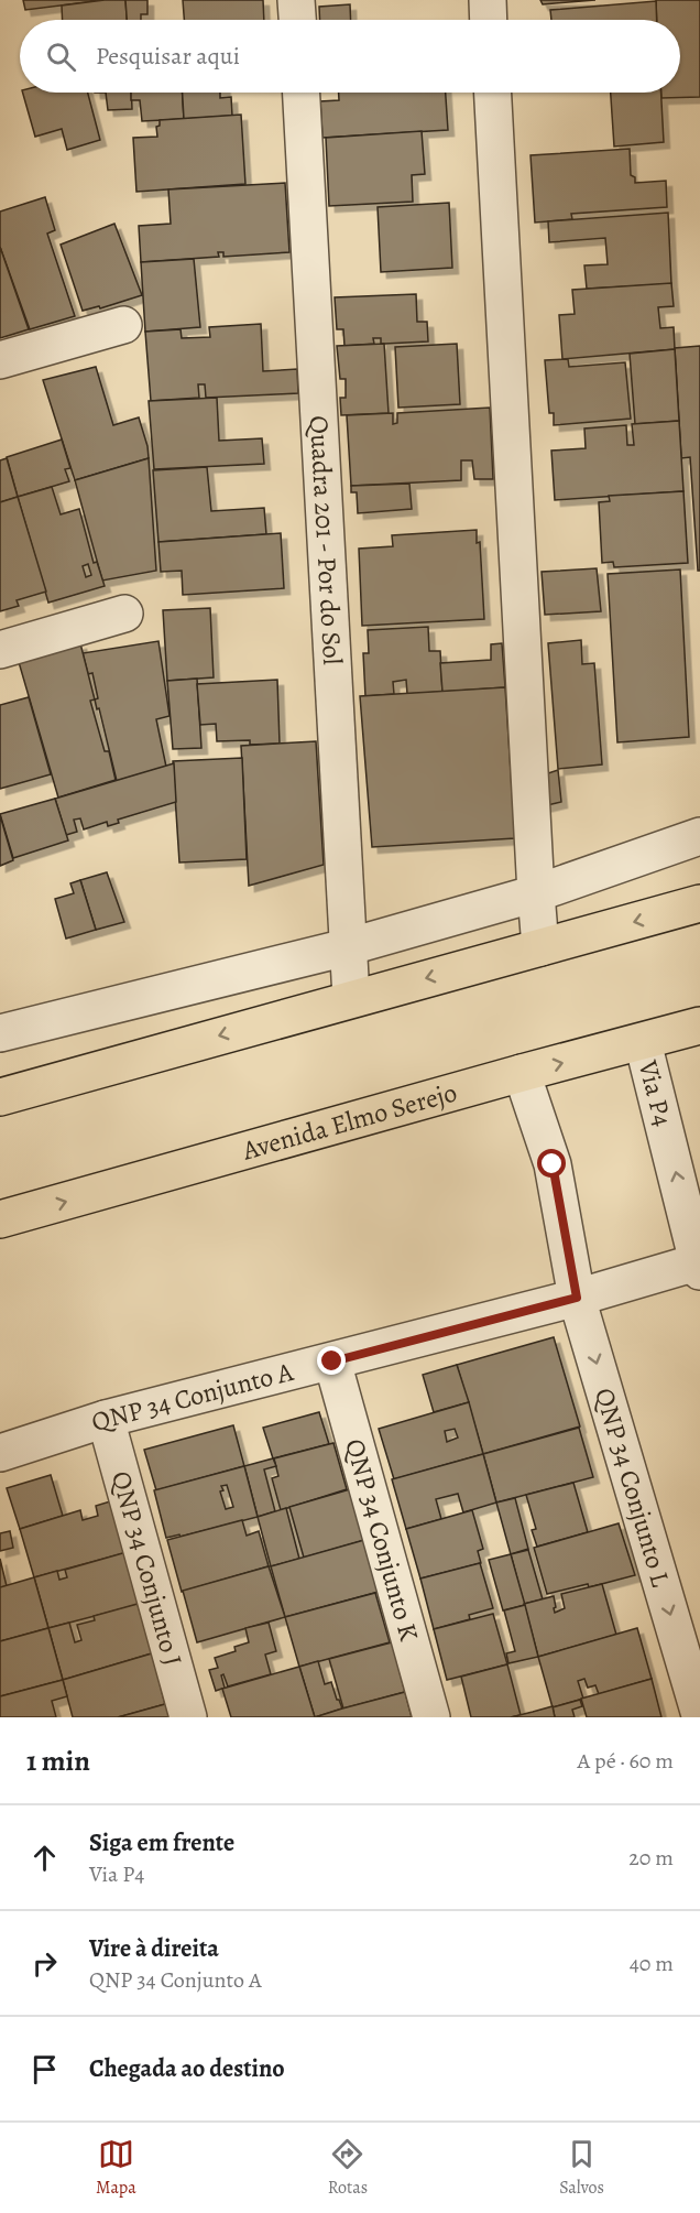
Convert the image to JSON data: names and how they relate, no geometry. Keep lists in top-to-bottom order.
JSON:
{
  "streets": {
    "main road": ["Avenida Elmo Serejo"],
    "street": [
      "Quadra 201 - Por do Sol",
      "Via P4",
      "QNP 34 Conjunto A",
      "QNP 34 Conjunto L",
      "QNP 34 Conjunto K",
      "QNP 34 Conjunto J"
    ]
  },
  "crossings": [
    ["Via P4", "Avenida Elmo Serejo"],
    ["Via P4", "QNP 34 Conjunto A"],
    ["QNP 34 Conjunto A", "QNP 34 Conjunto L"],
    ["QNP 34 Conjunto A", "QNP 34 Conjunto K"],
    ["QNP 34 Conjunto A", "QNP 34 Conjunto J"]
  ],
  "one_way": ["QNP 34 Conjunto L"],
  "page": {
    "search": "Pesquisar aqui",
    "heading": ["1 min", "A pé · 60 m"],
    "list": [
      ["Siga em frente", "Via P4", "20 m"],
      ["Vire à direita", "QNP 34 Conjunto A", "40 m"],
      "Chegada ao destino"
    ],
    "nav": ["Mapa", "Rotas", "Salvos"]
  }
}
